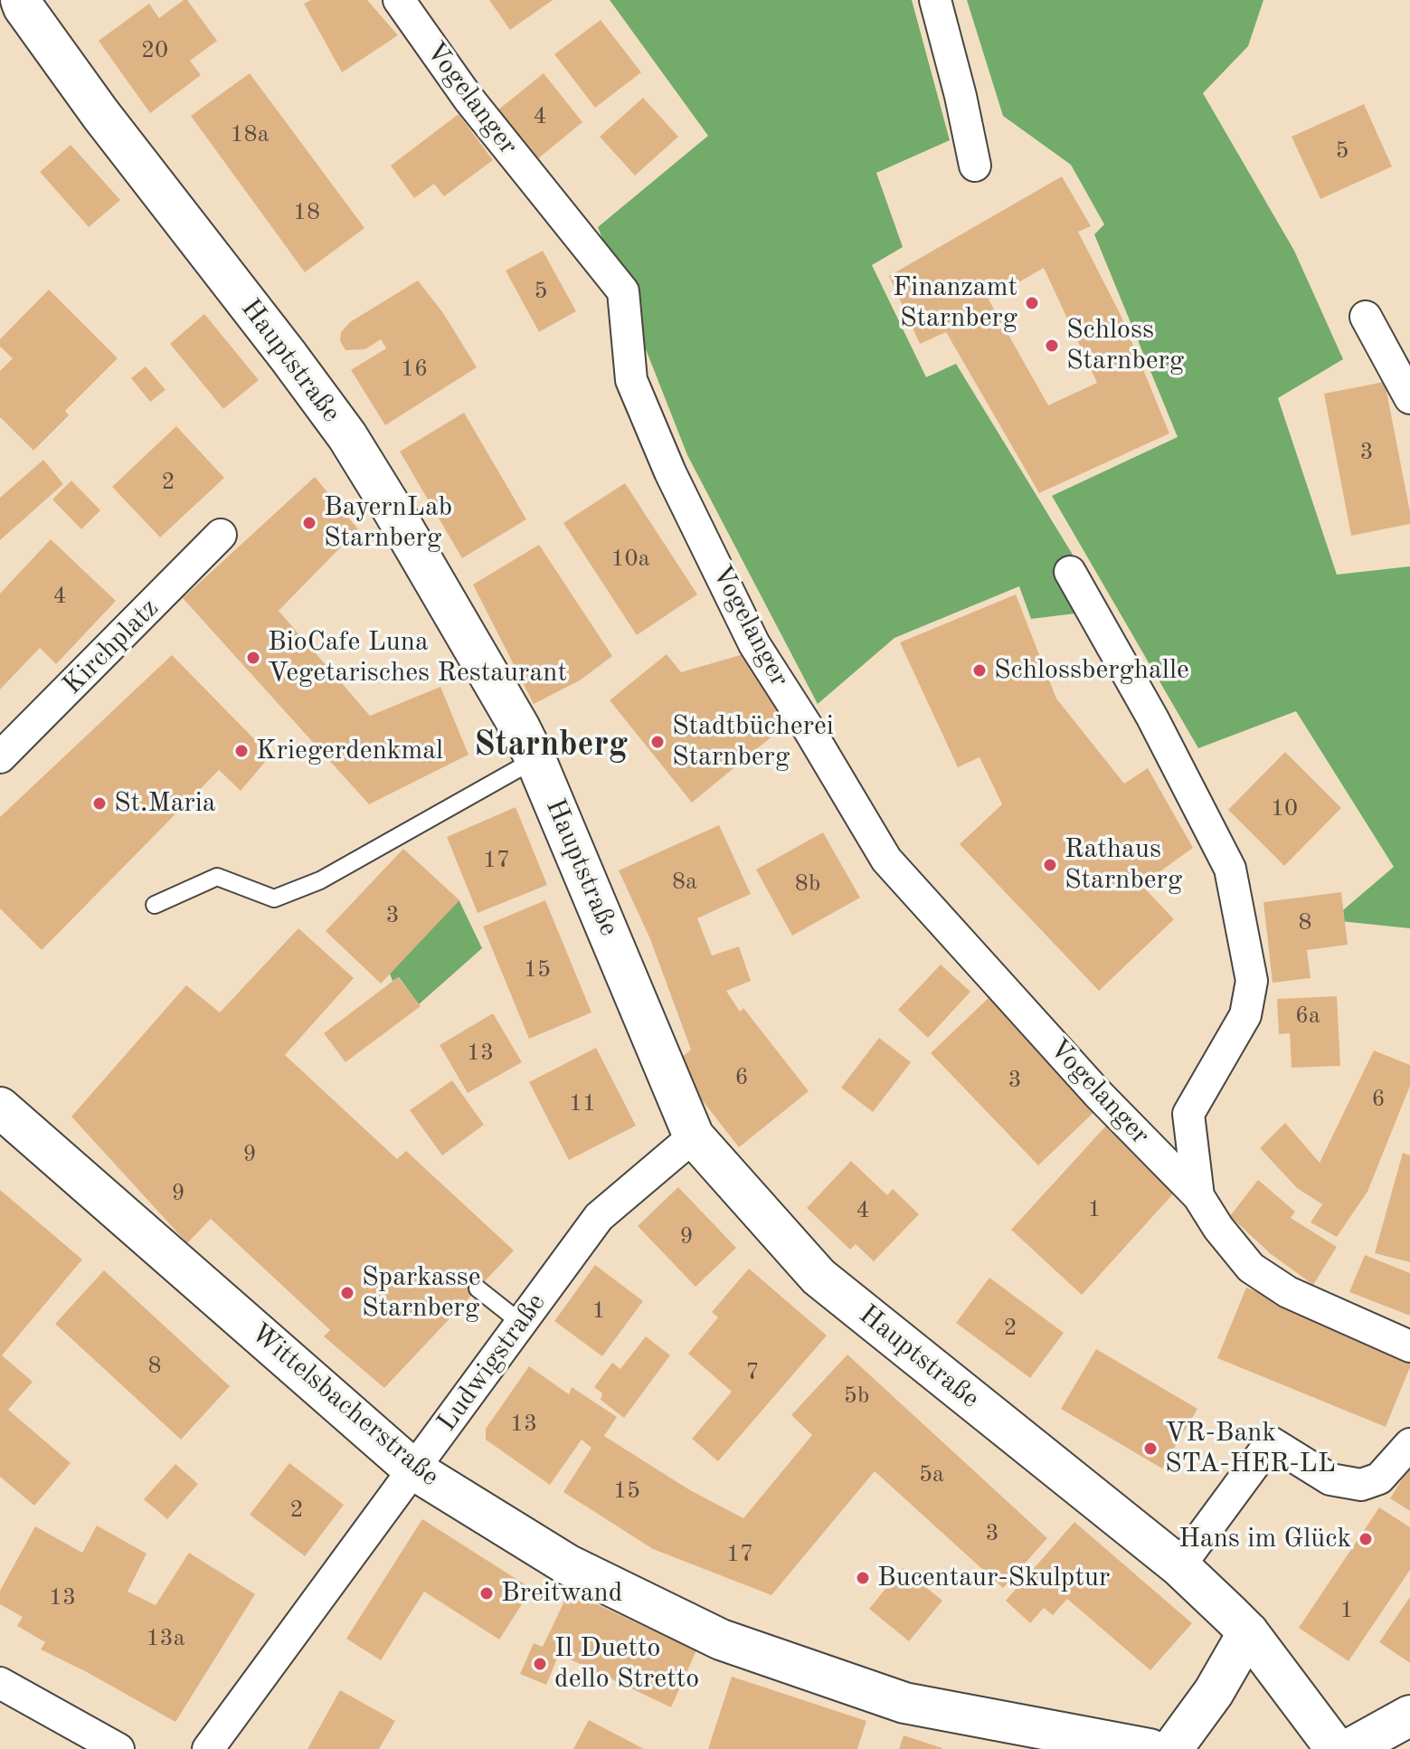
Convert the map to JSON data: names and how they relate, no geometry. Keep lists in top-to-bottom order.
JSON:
{
  "streets": {
    "main road": ["Hauptstraße", "Wittelsbacherstraße"],
    "street": ["Vogelanger", "Kirchplatz", "Ludwigstraße"]
  },
  "crossings": [
    ["Hauptstraße", "Ludwigstraße"],
    ["Ludwigstraße", "Wittelsbacherstraße"]
  ],
  "districts": ["Starnberg"],
  "places": [
    "Finanzamt Starnberg",
    "Schloss Starnberg",
    "BayernLab Starnberg",
    "BioCafe Luna Vegetarisches Restaurant",
    "Schlossberghalle",
    "Stadtbücherei Starnberg",
    "Kriegerdenkmal",
    "St.Maria",
    "Rathaus Starnberg",
    "Sparkasse Starnberg",
    "VR-Bank STA-HER-LL",
    "Hans im Glück",
    "Bucentaur-Skulptur",
    "Breitwand",
    "Il Duetto dello Stretto"
  ],
  "house_numbers": [
    "20",
    "4",
    "18a",
    "5",
    "18",
    "5",
    "16",
    "3",
    "2",
    "10a",
    "4",
    "10",
    "17",
    "8a",
    "8b",
    "3",
    "8",
    "15",
    "6a",
    "13",
    "6",
    "3",
    "6",
    "11",
    "9",
    "9",
    "1",
    "4",
    "9",
    "1",
    "2",
    "8",
    "7",
    "5b",
    "13",
    "5a",
    "15",
    "2",
    "3",
    "17",
    "13",
    "1",
    "13a"
  ]
}
